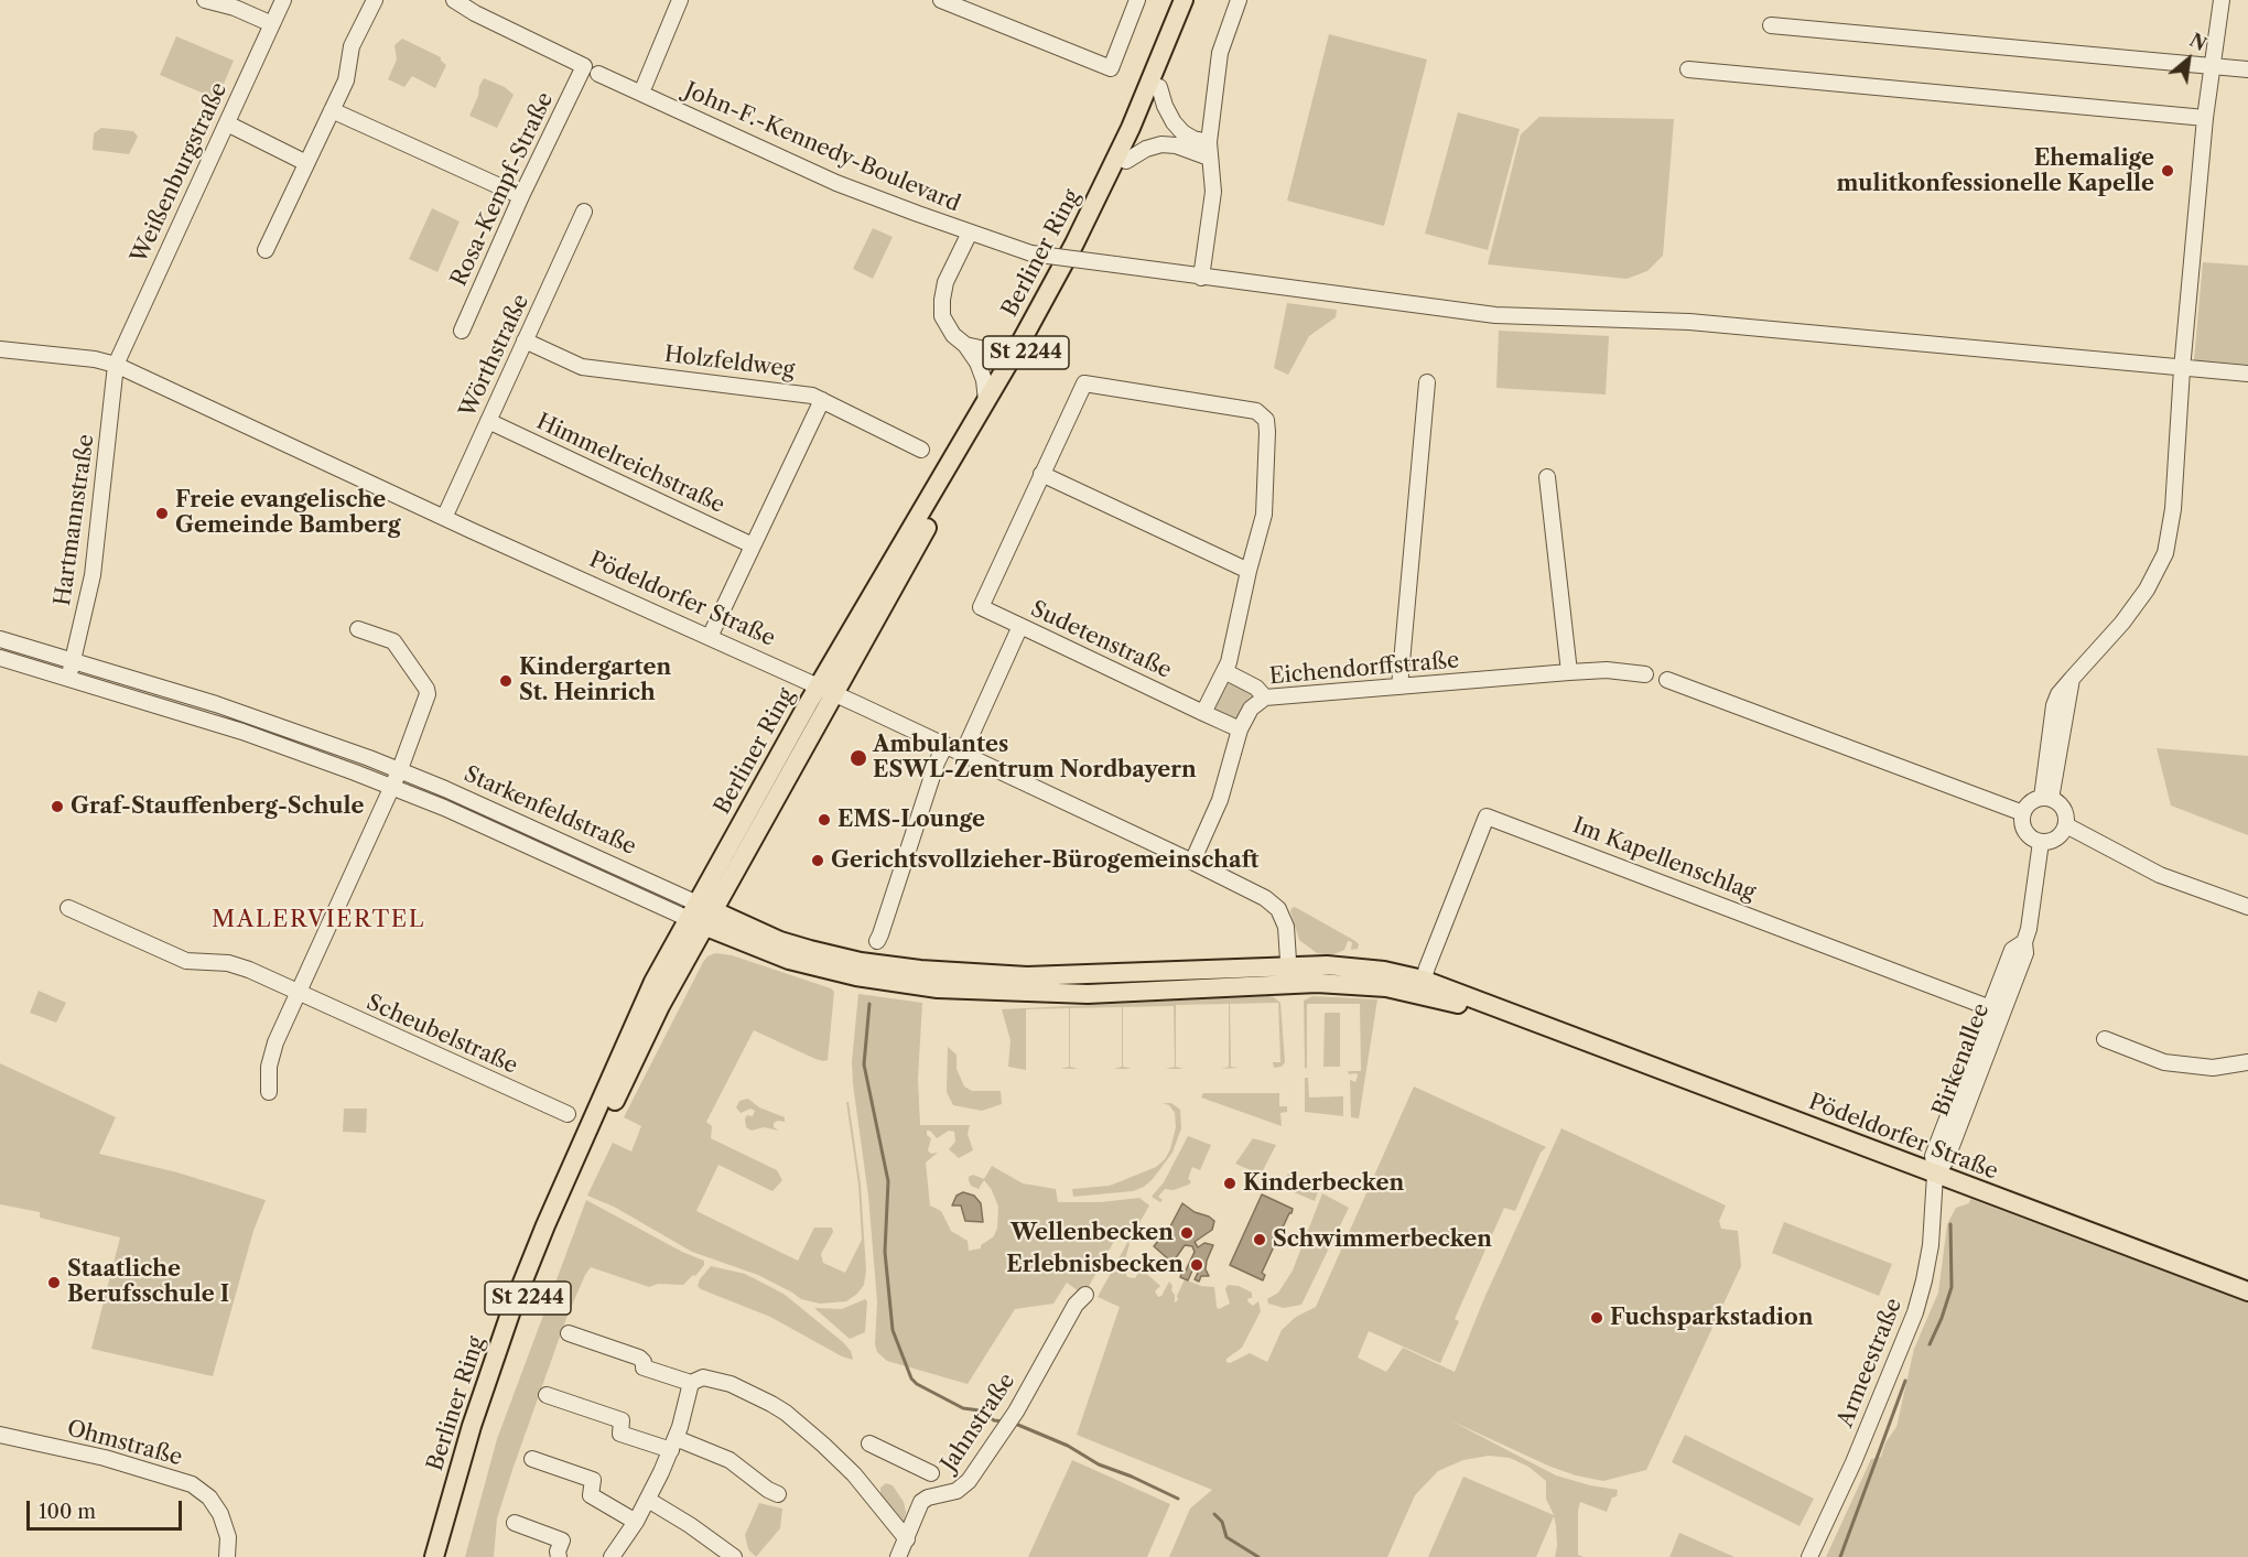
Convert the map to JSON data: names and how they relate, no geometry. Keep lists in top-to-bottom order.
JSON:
{
  "streets": {
    "main road": [
      "Berliner Ring",
      "St 2244",
      "Pödeldorfer Straße",
      "Starkenfeldstraße"
    ],
    "street": [
      "John-F.-Kennedy-Boulevard",
      "Weißenburgstraße",
      "Rosa-Kempf-Straße",
      "Wörthstraße",
      "Holzfeldweg",
      "Himmelreichstraße",
      "Hartmannstraße",
      "Sudetenstraße",
      "Eichendorffstraße",
      "Im Kapellenschlag",
      "Scheubelstraße",
      "Birkenallee",
      "Armeestraße",
      "Jahnstraße",
      "Ohmstraße"
    ]
  },
  "crossings": [
    ["Weißenburgstraße", "Hartmannstraße"],
    ["Weißenburgstraße", "Pödeldorfer Straße"],
    ["Berliner Ring", "Pödeldorfer Straße"],
    ["Berliner Ring", "Starkenfeldstraße"],
    ["Wörthstraße", "Holzfeldweg"],
    ["Wörthstraße", "Himmelreichstraße"],
    ["Wörthstraße", "Pödeldorfer Straße"],
    ["Hartmannstraße", "Pödeldorfer Straße"],
    ["Hartmannstraße", "Starkenfeldstraße"],
    ["Pödeldorfer Straße", "Eichendorffstraße"],
    ["Pödeldorfer Straße", "Starkenfeldstraße"],
    ["Pödeldorfer Straße", "Im Kapellenschlag"],
    ["Pödeldorfer Straße", "Birkenallee"],
    ["Pödeldorfer Straße", "Armeestraße"],
    ["Sudetenstraße", "Eichendorffstraße"],
    ["Im Kapellenschlag", "Birkenallee"],
    ["Birkenallee", "Armeestraße"]
  ],
  "districts": ["MALERVIERTEL"],
  "places": [
    "Ehemalige mulitkonfessionelle Kapelle",
    "Freie evangelische Gemeinde Bamberg",
    "Kindergarten St. Heinrich",
    "Ambulantes ESWL-Zentrum Nordbayern",
    "Graf-Stauffenberg-Schule",
    "EMS-Lounge",
    "Gerichtsvollzieher-Bürogemeinschaft",
    "Kinderbecken",
    "Wellenbecken",
    "Schwimmerbecken",
    "Erlebnisbecken",
    "Staatliche Berufsschule I",
    "Fuchsparkstadion"
  ],
  "scale_bar": "100 m",
  "north": "top right"
}
